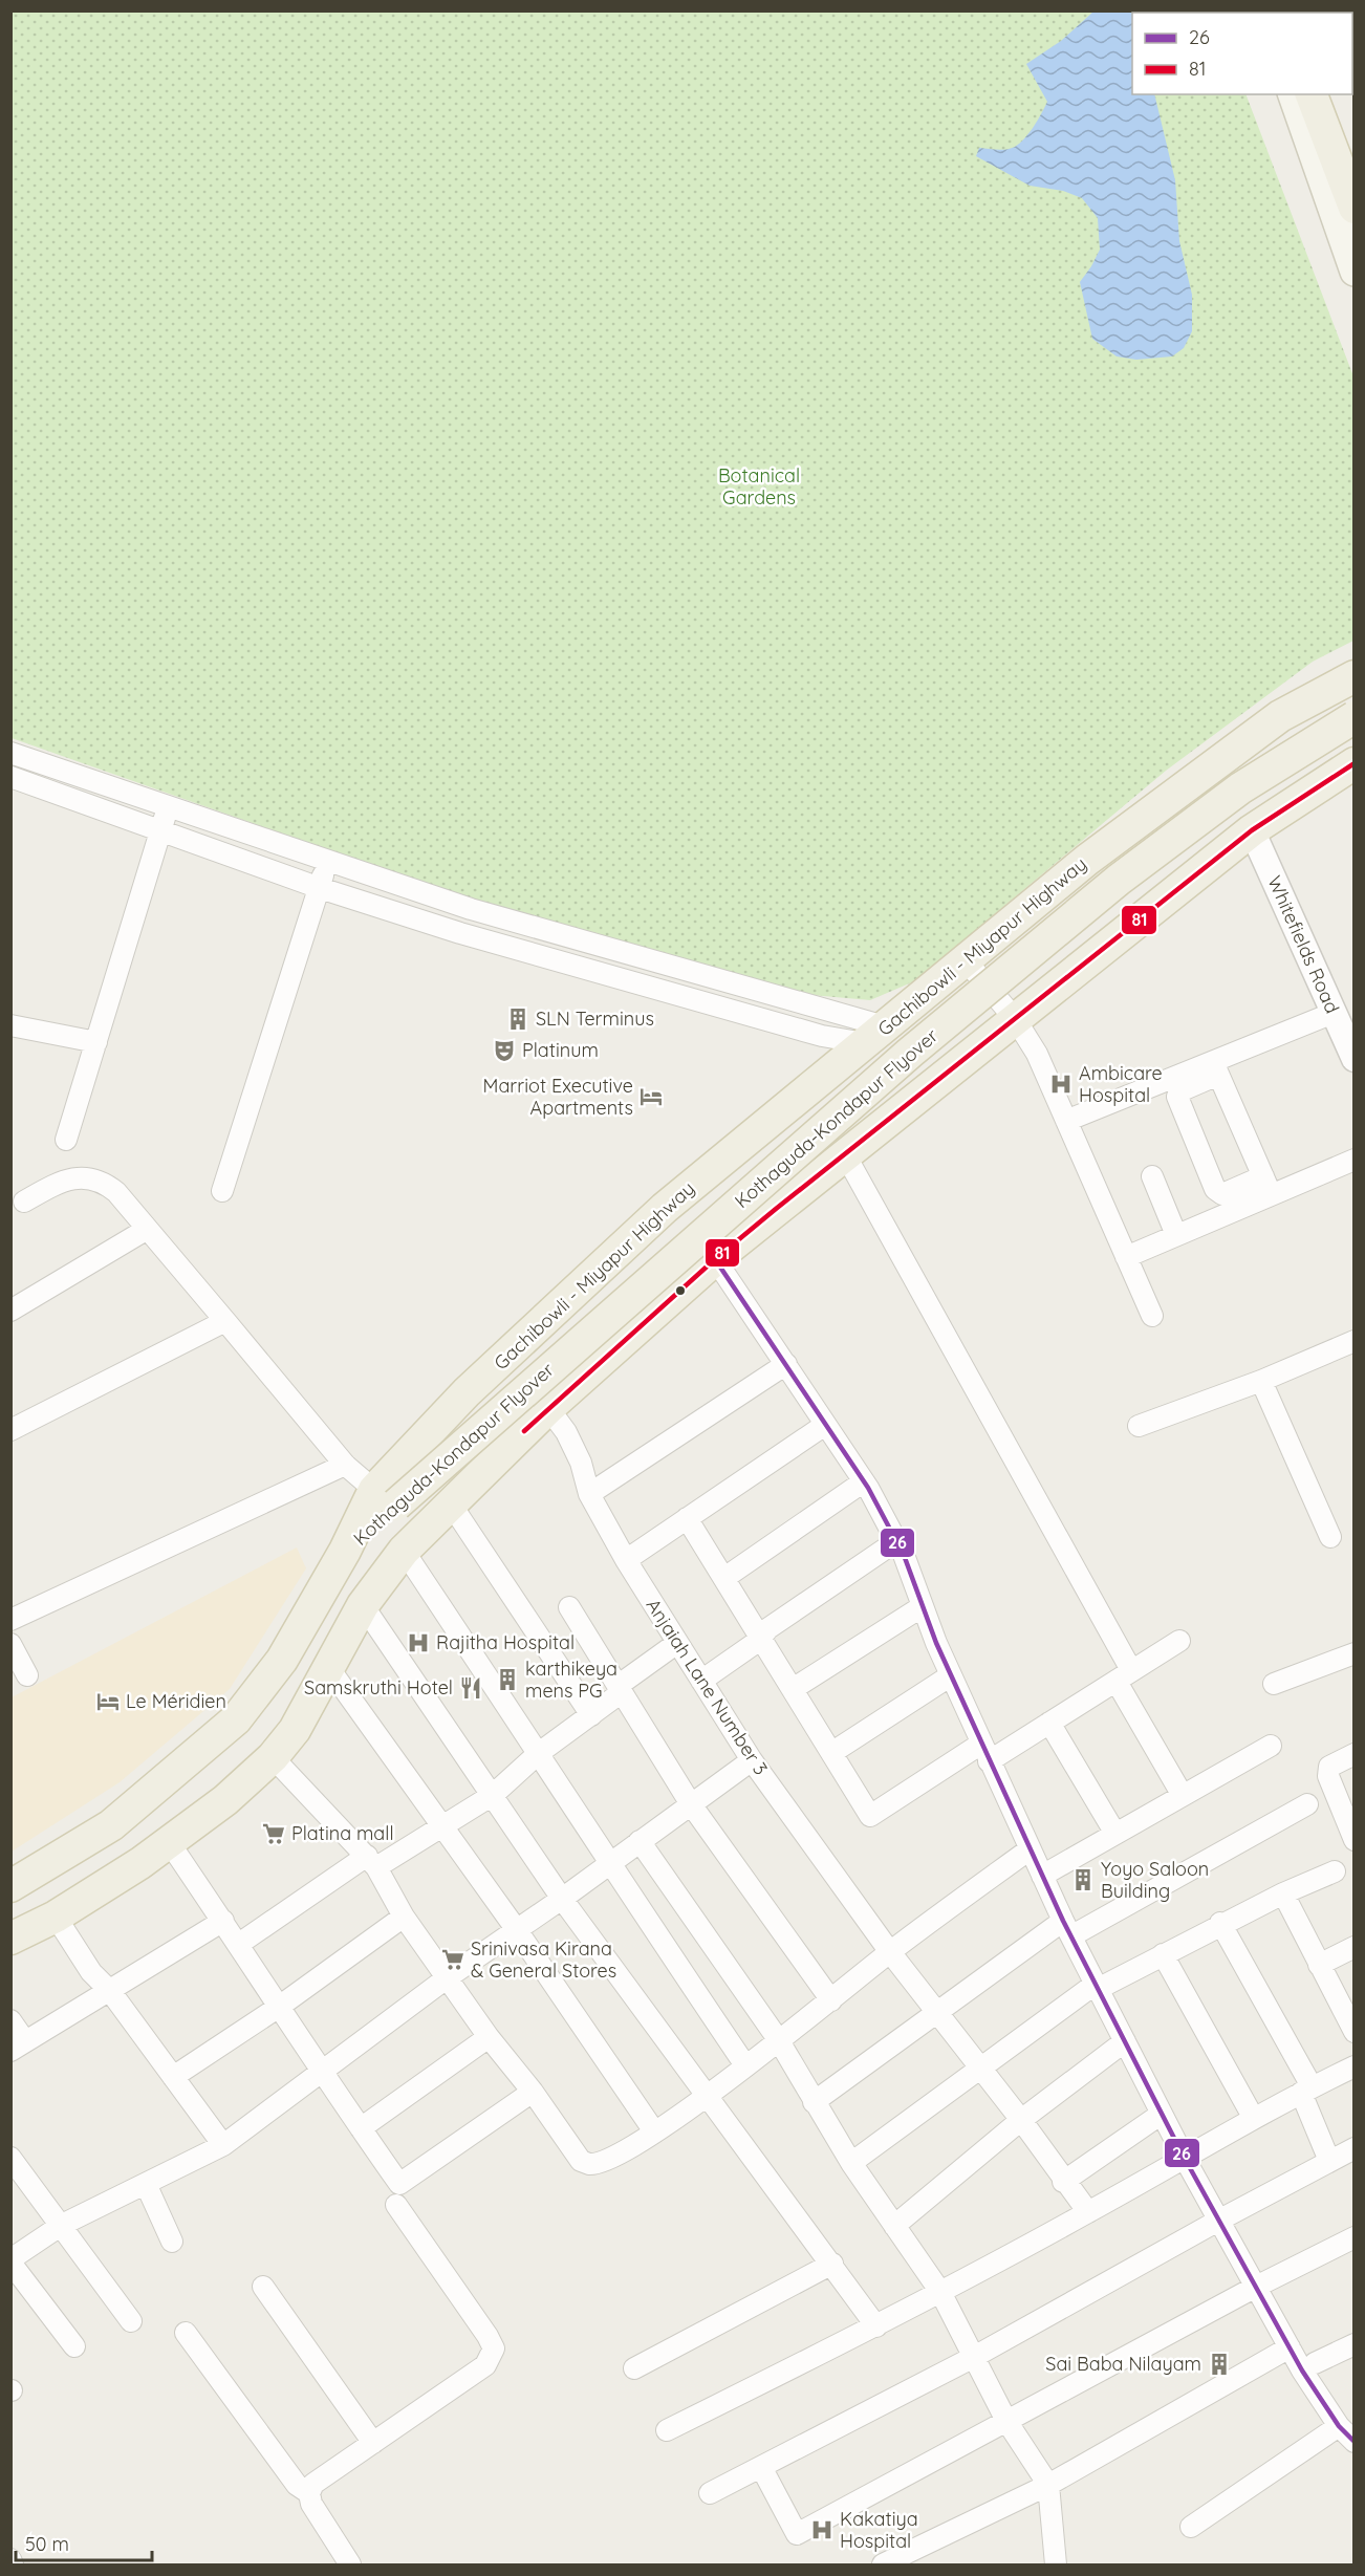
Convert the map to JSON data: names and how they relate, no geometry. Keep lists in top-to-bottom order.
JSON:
{
  "streets": {
    "main road": ["Gachibowli - Miyapur Highway", "Kothaguda-Kondapur Flyover"],
    "street": ["Whitefields Road", "Anjaiah Lane Number 3"]
  },
  "crossings": [
    ["Gachibowli - Miyapur Highway", "Kothaguda-Kondapur Flyover"]
  ],
  "parks": ["Botanical Gardens"],
  "places": {
    "building": [
      "SLN Terminus",
      "karthikeya mens PG",
      "Yoyo Saloon Building",
      "Sai Baba Nilayam"
    ],
    "theatre": ["Platinum"],
    "hospital": ["Ambicare Hospital", "Rajitha Hospital", "Kakatiya Hospital"],
    "hotel": ["Marriot Executive Apartments", "Le Méridien"],
    "restaurant": ["Samskruthi Hotel"],
    "supermarket": ["Platina mall", "Srinivasa Kirana & General Stores"]
  },
  "lines": ["transit line 81", "transit line 26"],
  "legend": ["26", "81"],
  "scale_bar": "50 m"
}
